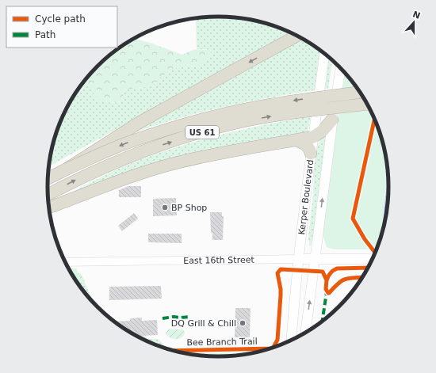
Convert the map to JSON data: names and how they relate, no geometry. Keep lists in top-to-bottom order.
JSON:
{
  "streets": {
    "highway": ["US 61"],
    "main road": ["Kerper Boulevard", "East 16th Street"],
    "cycle path": ["Bee Branch Trail"]
  },
  "crossings": [
    ["Kerper Boulevard", "East 16th Street"]
  ],
  "places": ["BP Shop", "DQ Grill & Chill"],
  "legend": ["Cycle path", "Path"],
  "north": "top"
}
